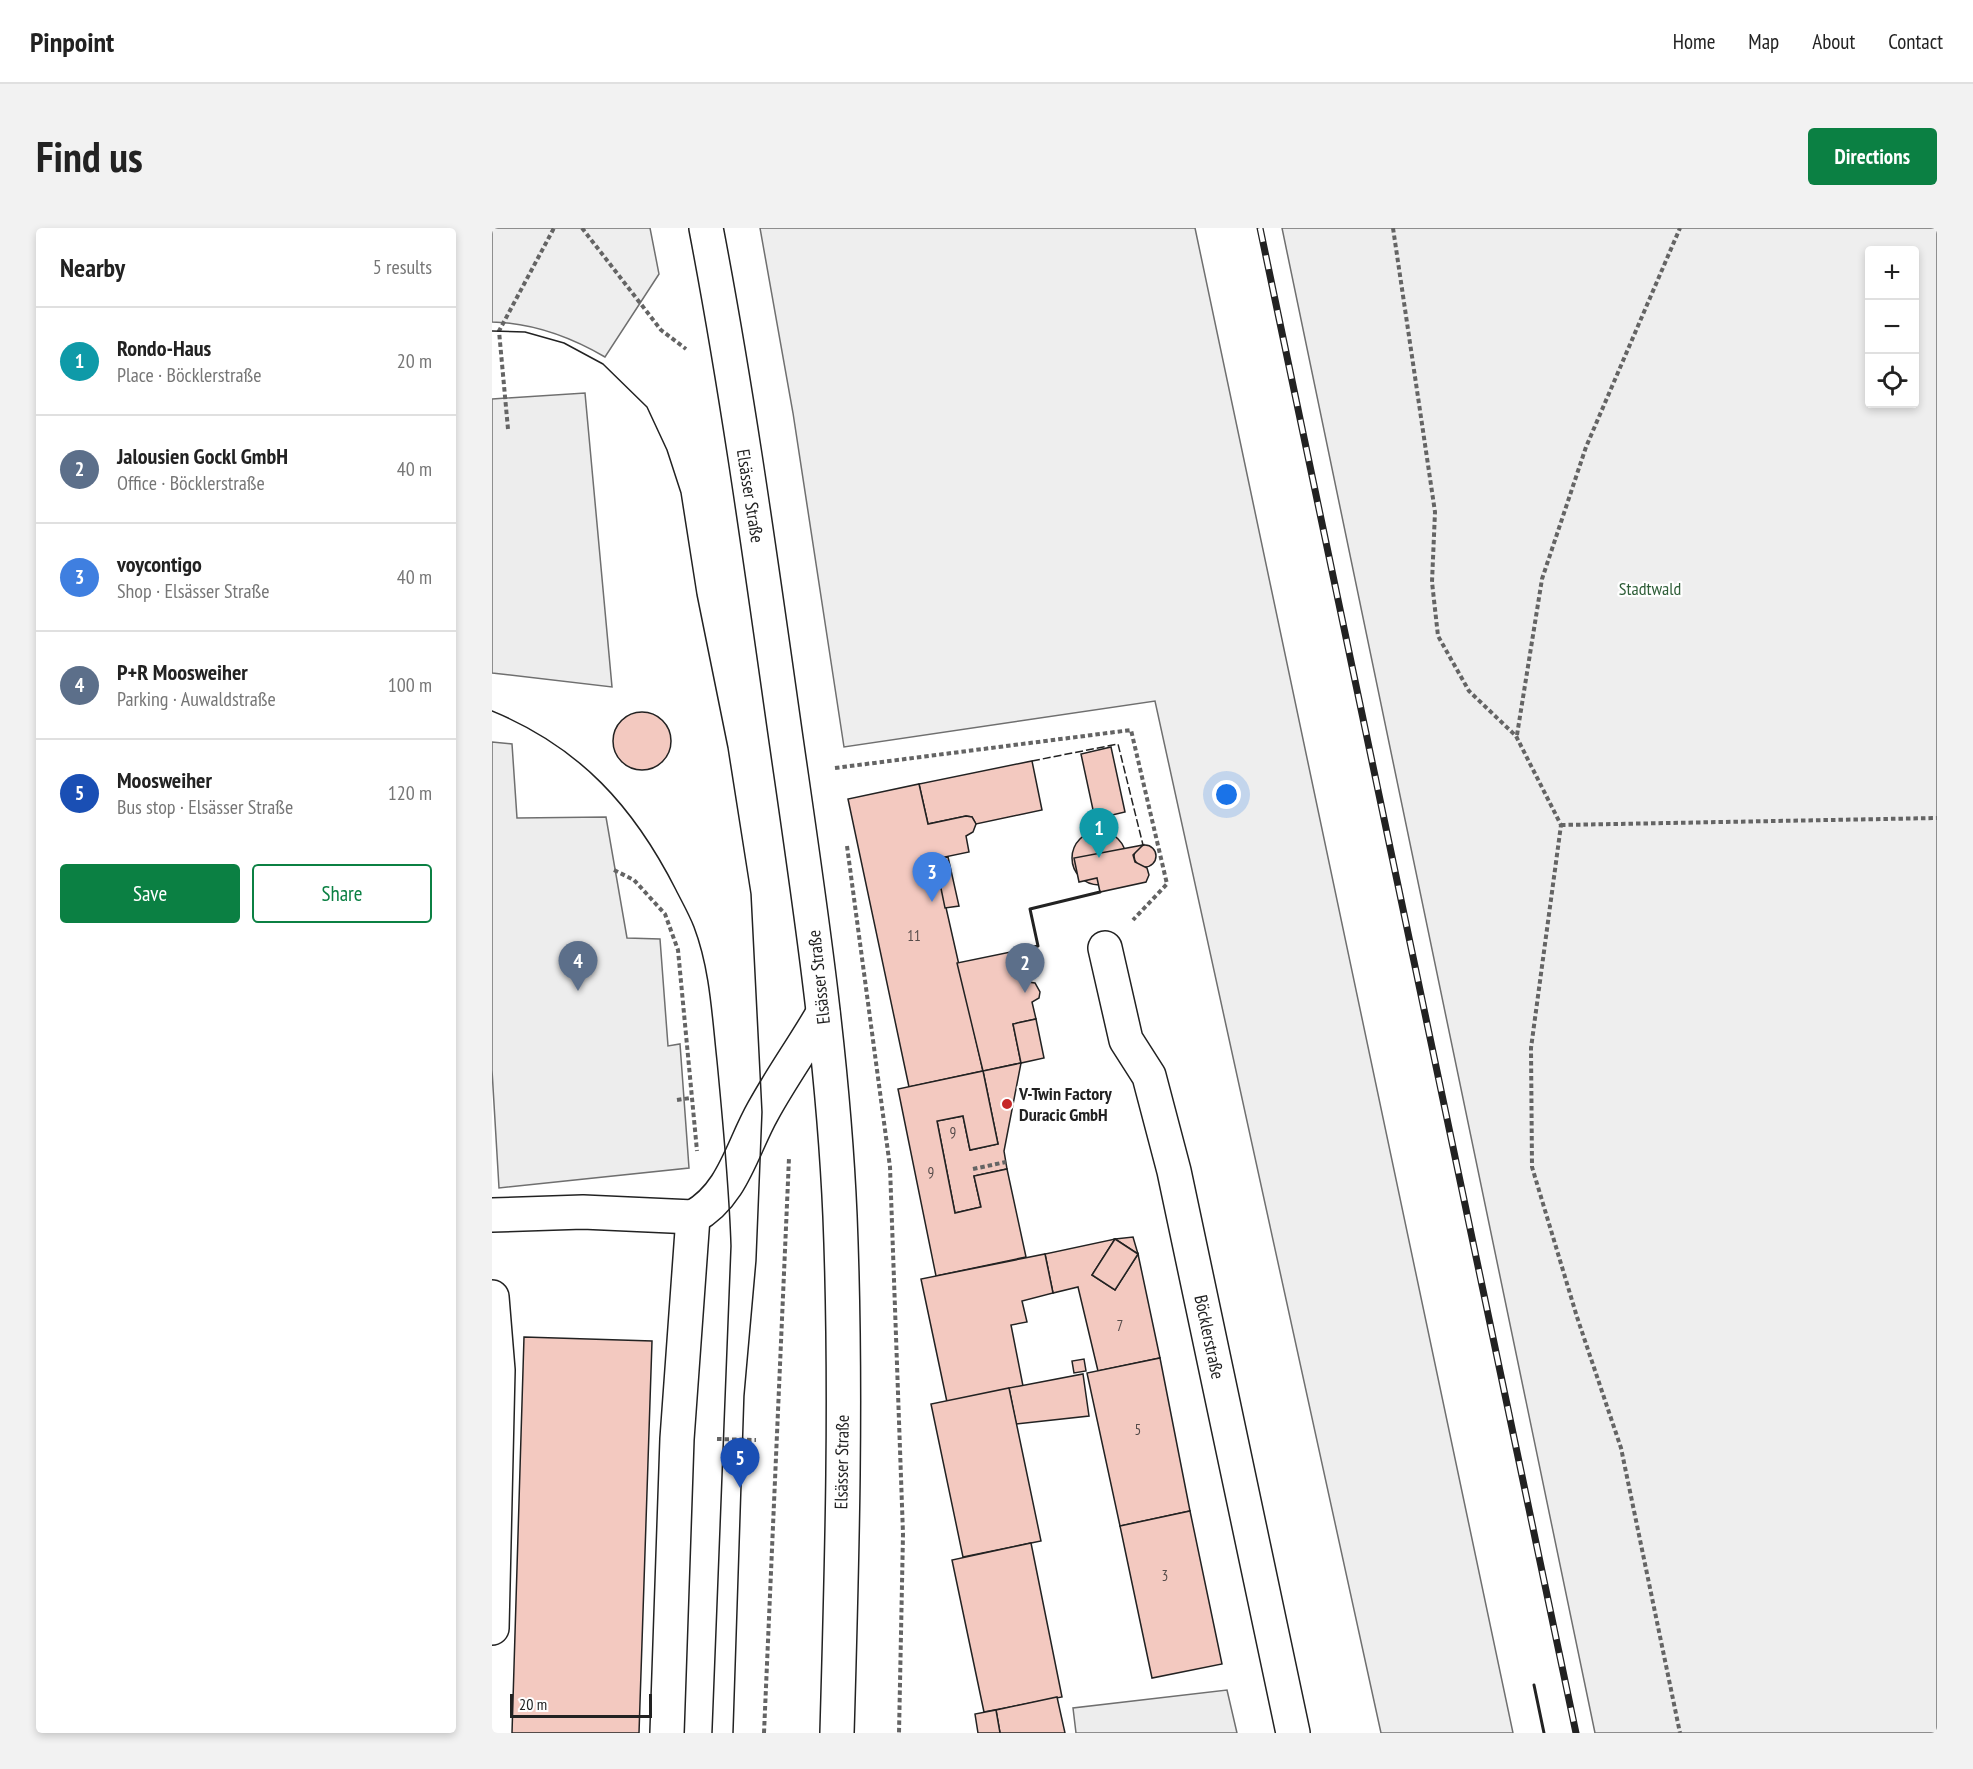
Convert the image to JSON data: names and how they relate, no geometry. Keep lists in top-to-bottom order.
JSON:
{
  "streets": {
    "main road": ["Elsässer Straße", "Böcklerstraße"]
  },
  "parks": ["Stadtwald"],
  "places": ["V-Twin Factory Duracic GmbH"],
  "house_numbers": [
    "11",
    "9",
    "9",
    "7",
    "5",
    "3"
  ],
  "scale_bar": "20 m",
  "page": {
    "header": "Pinpoint",
    "nav": [
      "Home",
      "Map",
      "About",
      "Contact"
    ],
    "buttons": [
      "Directions",
      ["Save", "Share"]
    ],
    "title": "Find us",
    "heading": ["Nearby", "5 results"],
    "map_buttons": ["+", "−"],
    "list": [
      {
        "mark": "1",
        "name": "Rondo-Haus",
        "note": "Place · Böcklerstraße",
        "value": "20 m"
      },
      {
        "mark": "2",
        "name": "Jalousien Gockl GmbH",
        "note": "Office · Böcklerstraße",
        "value": "40 m"
      },
      {
        "mark": "3",
        "name": "voycontigo",
        "note": "Shop · Elsässer Straße",
        "value": "40 m"
      },
      {
        "mark": "4",
        "name": "P+R Moosweiher",
        "note": "Parking · Auwaldstraße",
        "value": "100 m"
      },
      {
        "mark": "5",
        "name": "Moosweiher",
        "note": "Bus stop · Elsässer Straße",
        "value": "120 m"
      }
    ],
    "pins": [
      "1",
      "3",
      "4",
      "2",
      "5"
    ],
    "scale": "20 m"
  }
}
